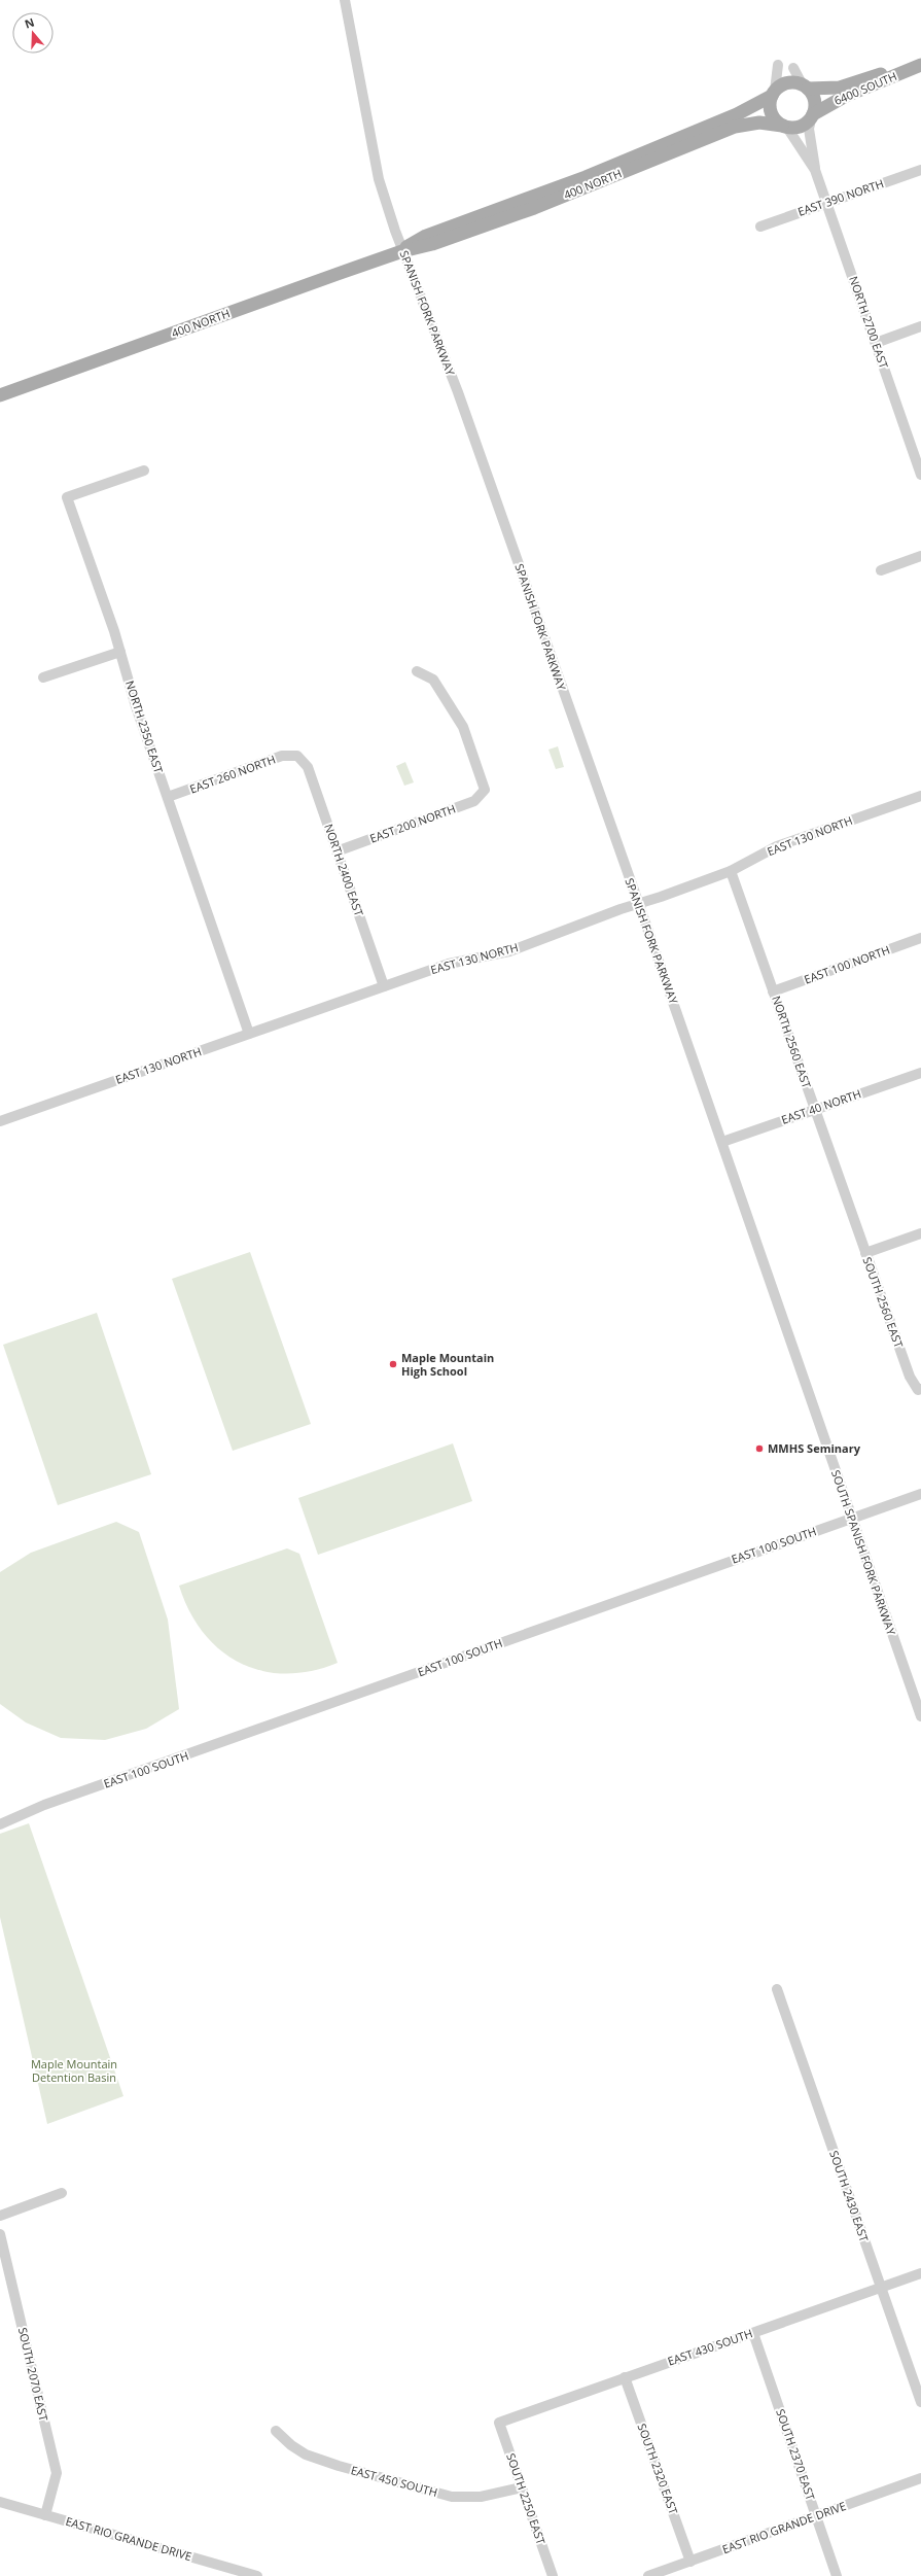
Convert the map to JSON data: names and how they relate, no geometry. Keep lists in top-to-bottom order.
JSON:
{
  "streets": {
    "main road": ["6400 SOUTH", "400 NORTH"],
    "street": [
      "EAST 390 NORTH",
      "SPANISH FORK PARKWAY",
      "NORTH 2700 EAST",
      "NORTH 2350 EAST",
      "EAST 260 NORTH",
      "EAST 200 NORTH",
      "EAST 130 NORTH",
      "NORTH 2400 EAST",
      "EAST 100 NORTH",
      "NORTH 2560 EAST",
      "EAST 40 NORTH",
      "SOUTH 2560 EAST",
      "EAST 100 SOUTH",
      "SOUTH SPANISH FORK PARKWAY",
      "SOUTH 2430 EAST",
      "EAST 430 SOUTH",
      "SOUTH 2070 EAST",
      "SOUTH 2370 EAST",
      "SOUTH 2320 EAST",
      "EAST 450 SOUTH",
      "SOUTH 2250 EAST",
      "EAST RIO GRANDE DRIVE"
    ]
  },
  "crossings": [
    ["6400 SOUTH", "400 NORTH"],
    ["6400 SOUTH", "NORTH 2700 EAST"],
    ["400 NORTH", "SPANISH FORK PARKWAY"],
    ["400 NORTH", "NORTH 2700 EAST"],
    ["EAST 390 NORTH", "NORTH 2700 EAST"],
    ["SPANISH FORK PARKWAY", "EAST 130 NORTH"],
    ["SPANISH FORK PARKWAY", "EAST 40 NORTH"],
    ["SPANISH FORK PARKWAY", "SOUTH SPANISH FORK PARKWAY"],
    ["NORTH 2350 EAST", "EAST 260 NORTH"],
    ["NORTH 2350 EAST", "EAST 130 NORTH"],
    ["EAST 260 NORTH", "NORTH 2400 EAST"],
    ["EAST 200 NORTH", "NORTH 2400 EAST"],
    ["EAST 130 NORTH", "NORTH 2400 EAST"],
    ["EAST 130 NORTH", "NORTH 2560 EAST"],
    ["EAST 100 NORTH", "NORTH 2560 EAST"],
    ["NORTH 2560 EAST", "EAST 40 NORTH"],
    ["NORTH 2560 EAST", "SOUTH 2560 EAST"],
    ["EAST 100 SOUTH", "SOUTH SPANISH FORK PARKWAY"],
    ["SOUTH 2430 EAST", "EAST 430 SOUTH"],
    ["EAST 430 SOUTH", "SOUTH 2370 EAST"],
    ["EAST 430 SOUTH", "SOUTH 2320 EAST"],
    ["EAST 430 SOUTH", "SOUTH 2250 EAST"],
    ["SOUTH 2070 EAST", "EAST RIO GRANDE DRIVE"],
    ["SOUTH 2370 EAST", "EAST RIO GRANDE DRIVE"],
    ["SOUTH 2320 EAST", "EAST RIO GRANDE DRIVE"],
    ["EAST 450 SOUTH", "SOUTH 2250 EAST"]
  ],
  "parks": ["Maple Mountain Detention Basin"],
  "places": ["Maple Mountain High School", "MMHS Seminary"],
  "north": "top"
}
